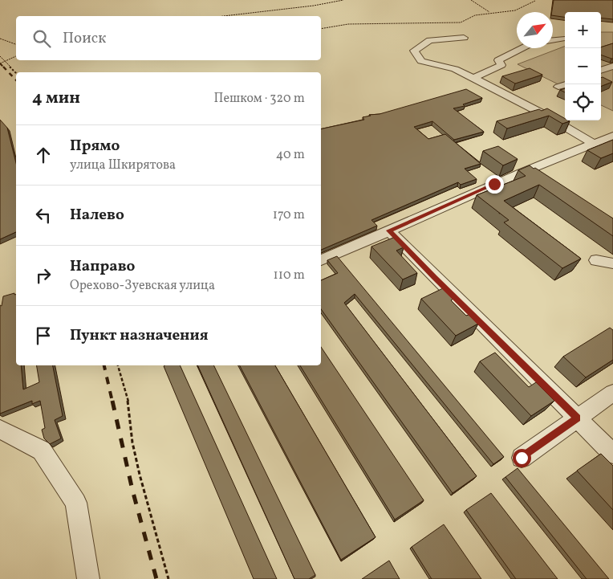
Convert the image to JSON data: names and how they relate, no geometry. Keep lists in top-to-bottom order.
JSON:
{
  "north": "top right",
  "page": {
    "map_buttons": ["+", "−"],
    "search": "Поиск",
    "heading": ["4 мин", "Пешком · 320 m"],
    "list": [
      ["Прямо", "улица Шкирятова", "40 m"],
      ["Налево", "170 m"],
      ["Направо", "Орехово-Зуевская улица", "110 m"],
      "Пункт назначения"
    ]
  }
}
